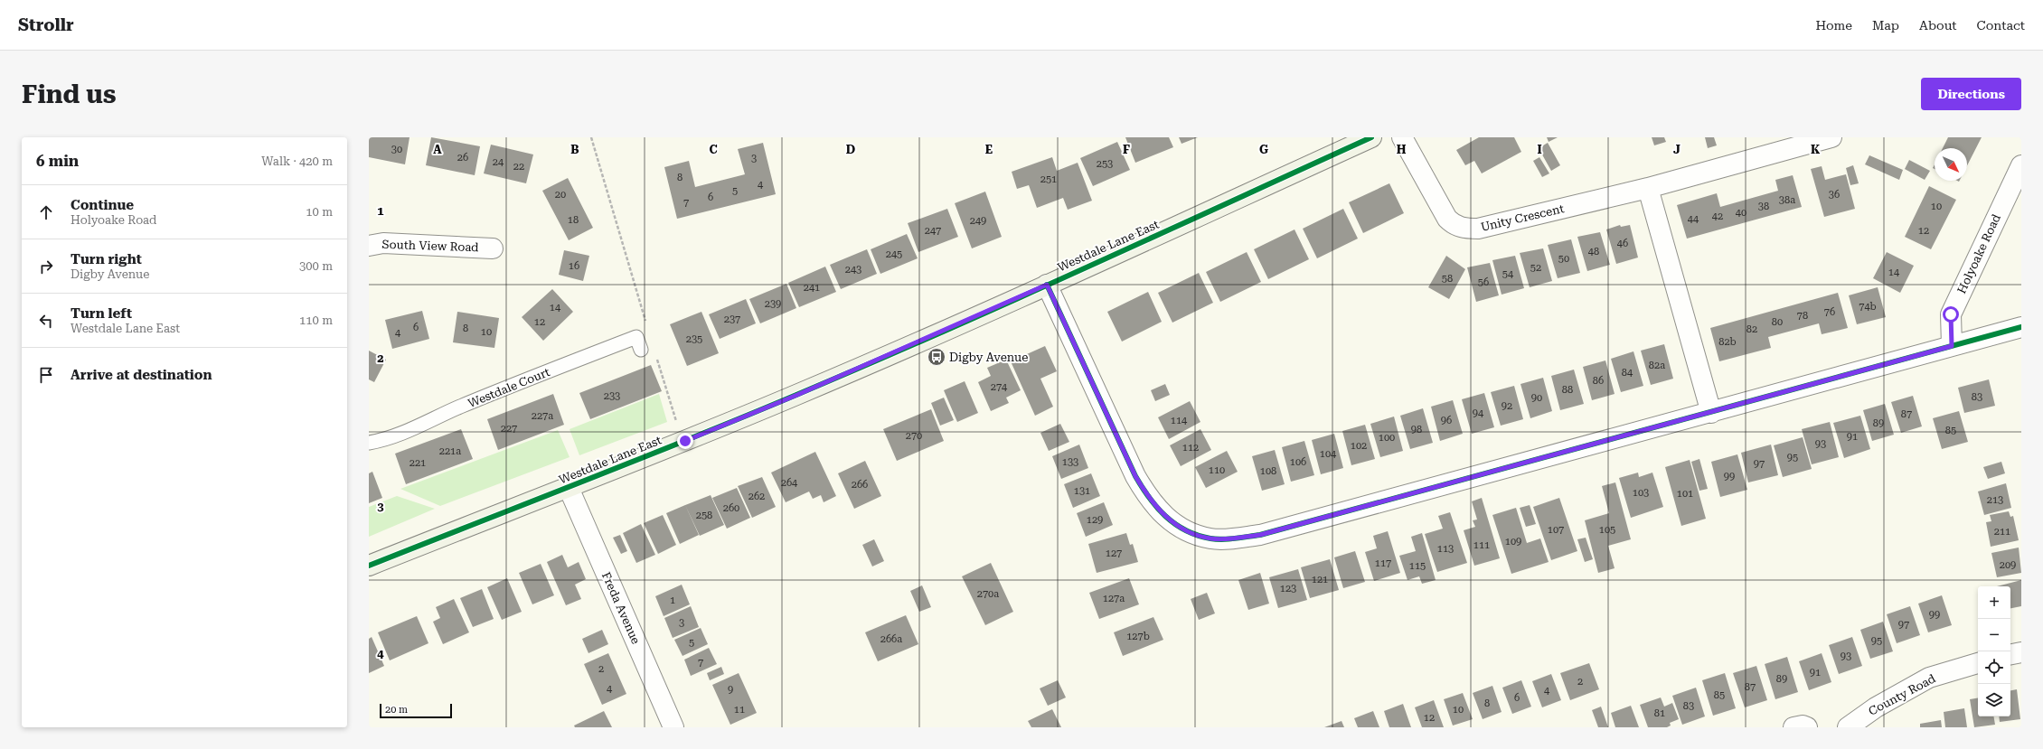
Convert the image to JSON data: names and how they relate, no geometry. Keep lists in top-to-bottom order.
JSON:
{
  "streets": {
    "street": [
      "Unity Crescent",
      "South View Road",
      "Westdale Lane East",
      "Holyoake Road",
      "Freda Avenue",
      "County Road"
    ],
    "lane": ["Westdale Court"]
  },
  "crossings": [
    ["Westdale Lane East", "Freda Avenue"]
  ],
  "places": {
    "bus stop": ["Digby Avenue"]
  },
  "house_numbers": [
    "30",
    "26",
    "3",
    "24",
    "253",
    "22",
    "8",
    "251",
    "4",
    "5",
    "20",
    "36",
    "6",
    "38a",
    "7",
    "38",
    "10",
    "40",
    "42",
    "44",
    "18",
    "249",
    "247",
    "12",
    "46",
    "48",
    "245",
    "50",
    "16",
    "52",
    "243",
    "14",
    "54",
    "58",
    "56",
    "241",
    "239",
    "74b",
    "14",
    "76",
    "78",
    "237",
    "12",
    "80",
    "6",
    "8",
    "82",
    "10",
    "4",
    "235",
    "82b",
    "82a",
    "84",
    "86",
    "274",
    "88",
    "233",
    "83",
    "90",
    "92",
    "94",
    "87",
    "227a",
    "114",
    "96",
    "89",
    "227",
    "98",
    "85",
    "270",
    "91",
    "100",
    "93",
    "102",
    "112",
    "221a",
    "104",
    "95",
    "133",
    "106",
    "221",
    "97",
    "110",
    "108",
    "99",
    "264",
    "266",
    "131",
    "103",
    "101",
    "262",
    "213",
    "260",
    "258",
    "129",
    "107",
    "105",
    "211",
    "109",
    "111",
    "113",
    "127",
    "117",
    "209",
    "115",
    "121",
    "123",
    "270a",
    "127a",
    "1",
    "99",
    "3",
    "97",
    "127b",
    "266a",
    "95",
    "5",
    "93",
    "7",
    "2",
    "91",
    "89",
    "2",
    "87",
    "4",
    "9",
    "4",
    "85",
    "6",
    "8",
    "83",
    "11",
    "10",
    "81",
    "12"
  ],
  "scale_bar": "20 m",
  "north": "bottom right",
  "page": {
    "header": "Strollr",
    "nav": [
      "Home",
      "Map",
      "About",
      "Contact"
    ],
    "buttons": "Directions",
    "title": "Find us",
    "heading": ["6 min", "Walk · 420 m"],
    "list": [
      ["Continue", "Holyoake Road", "10 m"],
      ["Turn right", "Digby Avenue", "300 m"],
      ["Turn left", "Westdale Lane East", "110 m"],
      "Arrive at destination"
    ],
    "map_buttons": ["+", "−"],
    "scale": "20 m"
  },
  "grid": {
    "columns": [
      "A",
      "B",
      "C",
      "D",
      "E",
      "F",
      "G",
      "H",
      "I",
      "J",
      "K"
    ],
    "rows": [
      "1",
      "2",
      "3",
      "4"
    ]
  }
}
